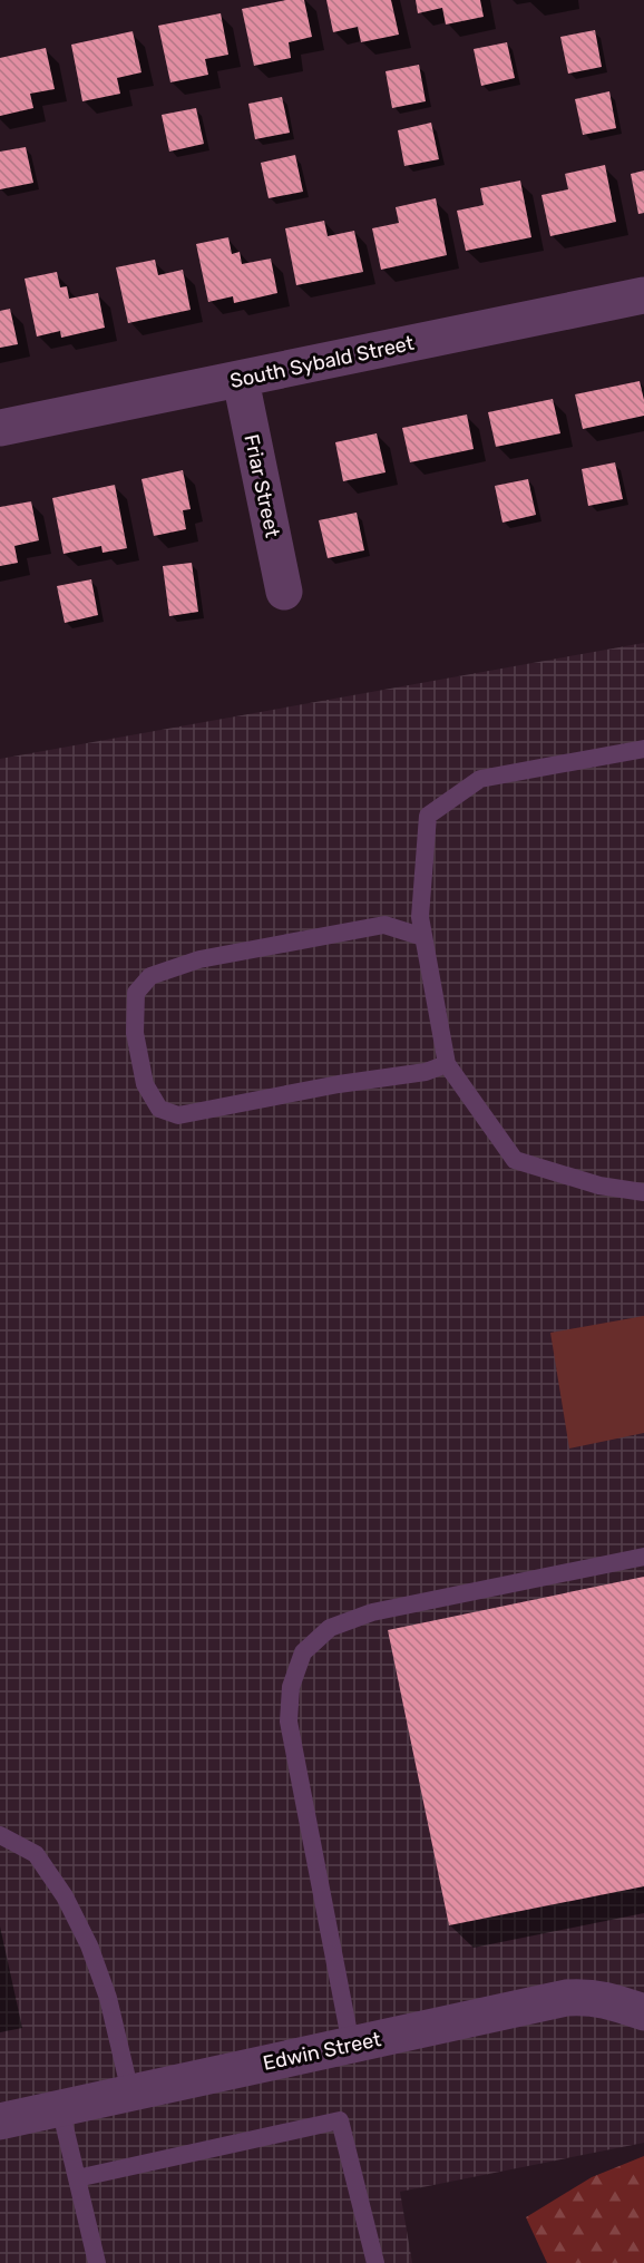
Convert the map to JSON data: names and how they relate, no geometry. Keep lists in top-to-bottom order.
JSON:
{
  "streets": {
    "street": ["South Sybald Street", "Friar Street", "Edwin Street"]
  },
  "crossings": [
    ["South Sybald Street", "Friar Street"]
  ]
}
